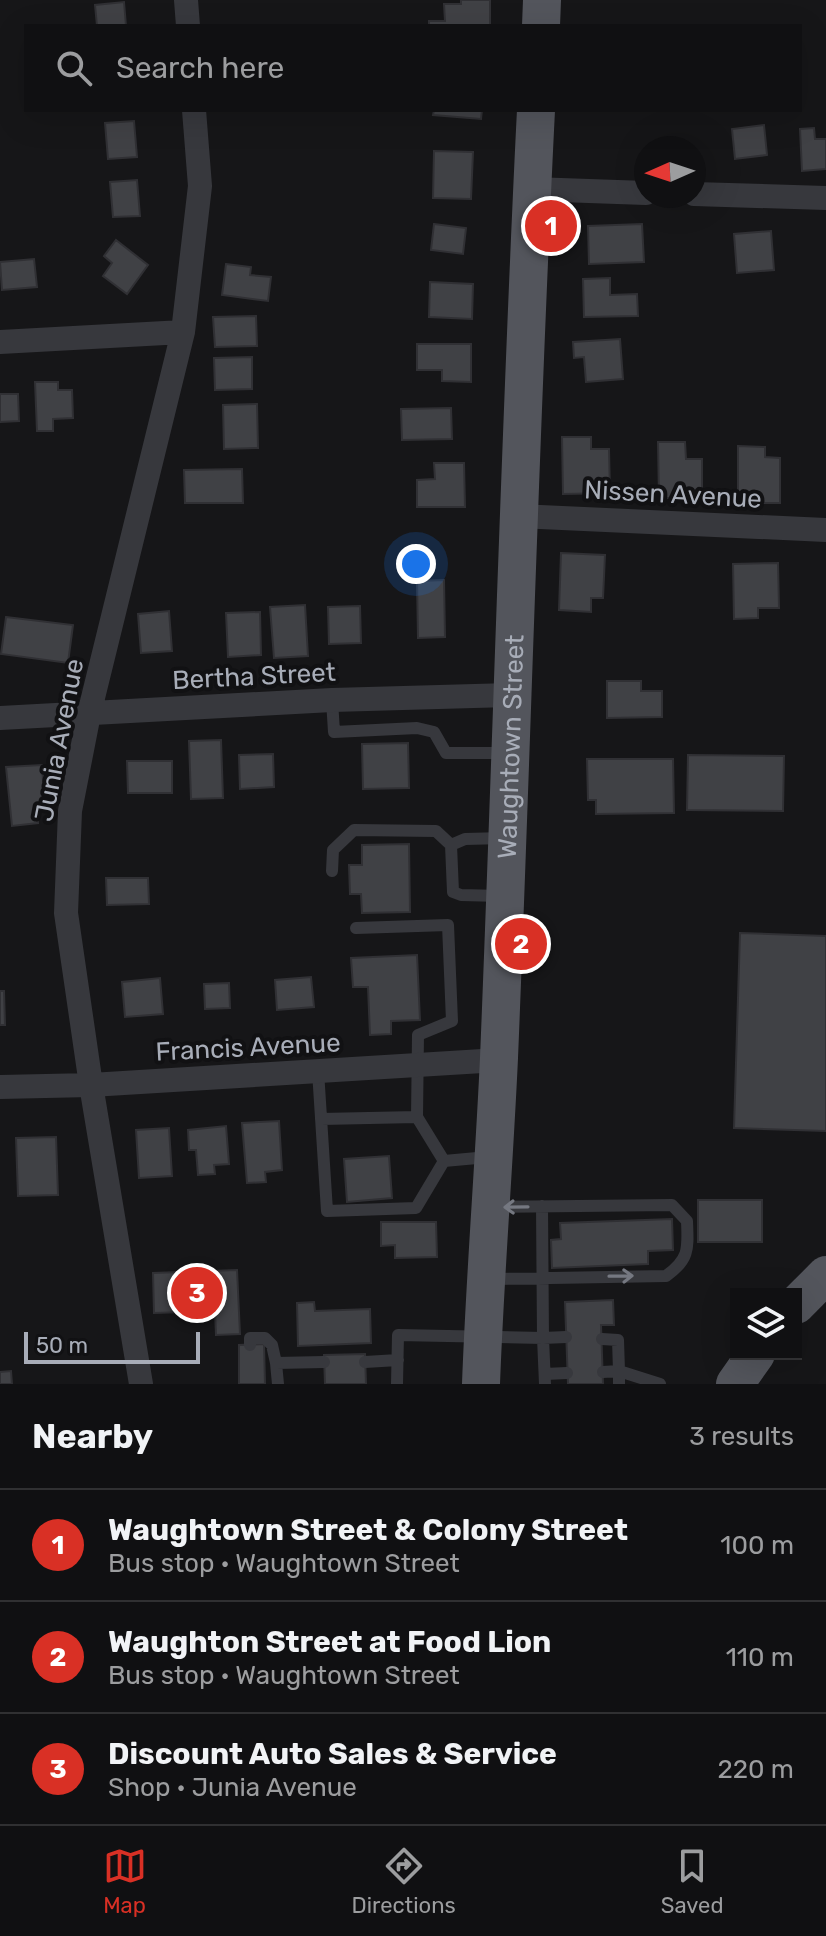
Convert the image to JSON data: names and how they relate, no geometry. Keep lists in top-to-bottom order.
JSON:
{
  "streets": {
    "main road": ["Waughtown Street"],
    "street": [
      "Nissen Avenue",
      "Bertha Street",
      "Junia Avenue",
      "Francis Avenue"
    ]
  },
  "crossings": [
    ["Nissen Avenue", "Waughtown Street"],
    ["Bertha Street", "Junia Avenue"],
    ["Bertha Street", "Waughtown Street"],
    ["Junia Avenue", "Francis Avenue"],
    ["Waughtown Street", "Francis Avenue"]
  ],
  "scale_bar": "50 m",
  "north": "left",
  "page": {
    "search": "Search here",
    "pins": ["1", "2", "3"],
    "scale": "50 m",
    "heading": ["Nearby", "3 results"],
    "list": [
      {
        "mark": "1",
        "name": "Waughtown Street & Colony Street",
        "note": "Bus stop · Waughtown Street",
        "value": "100 m"
      },
      {
        "mark": "2",
        "name": "Waughton Street at Food Lion",
        "note": "Bus stop · Waughtown Street",
        "value": "110 m"
      },
      {
        "mark": "3",
        "name": "Discount Auto Sales & Service",
        "note": "Shop · Junia Avenue",
        "value": "220 m"
      }
    ],
    "nav": ["Map", "Directions", "Saved"]
  }
}
